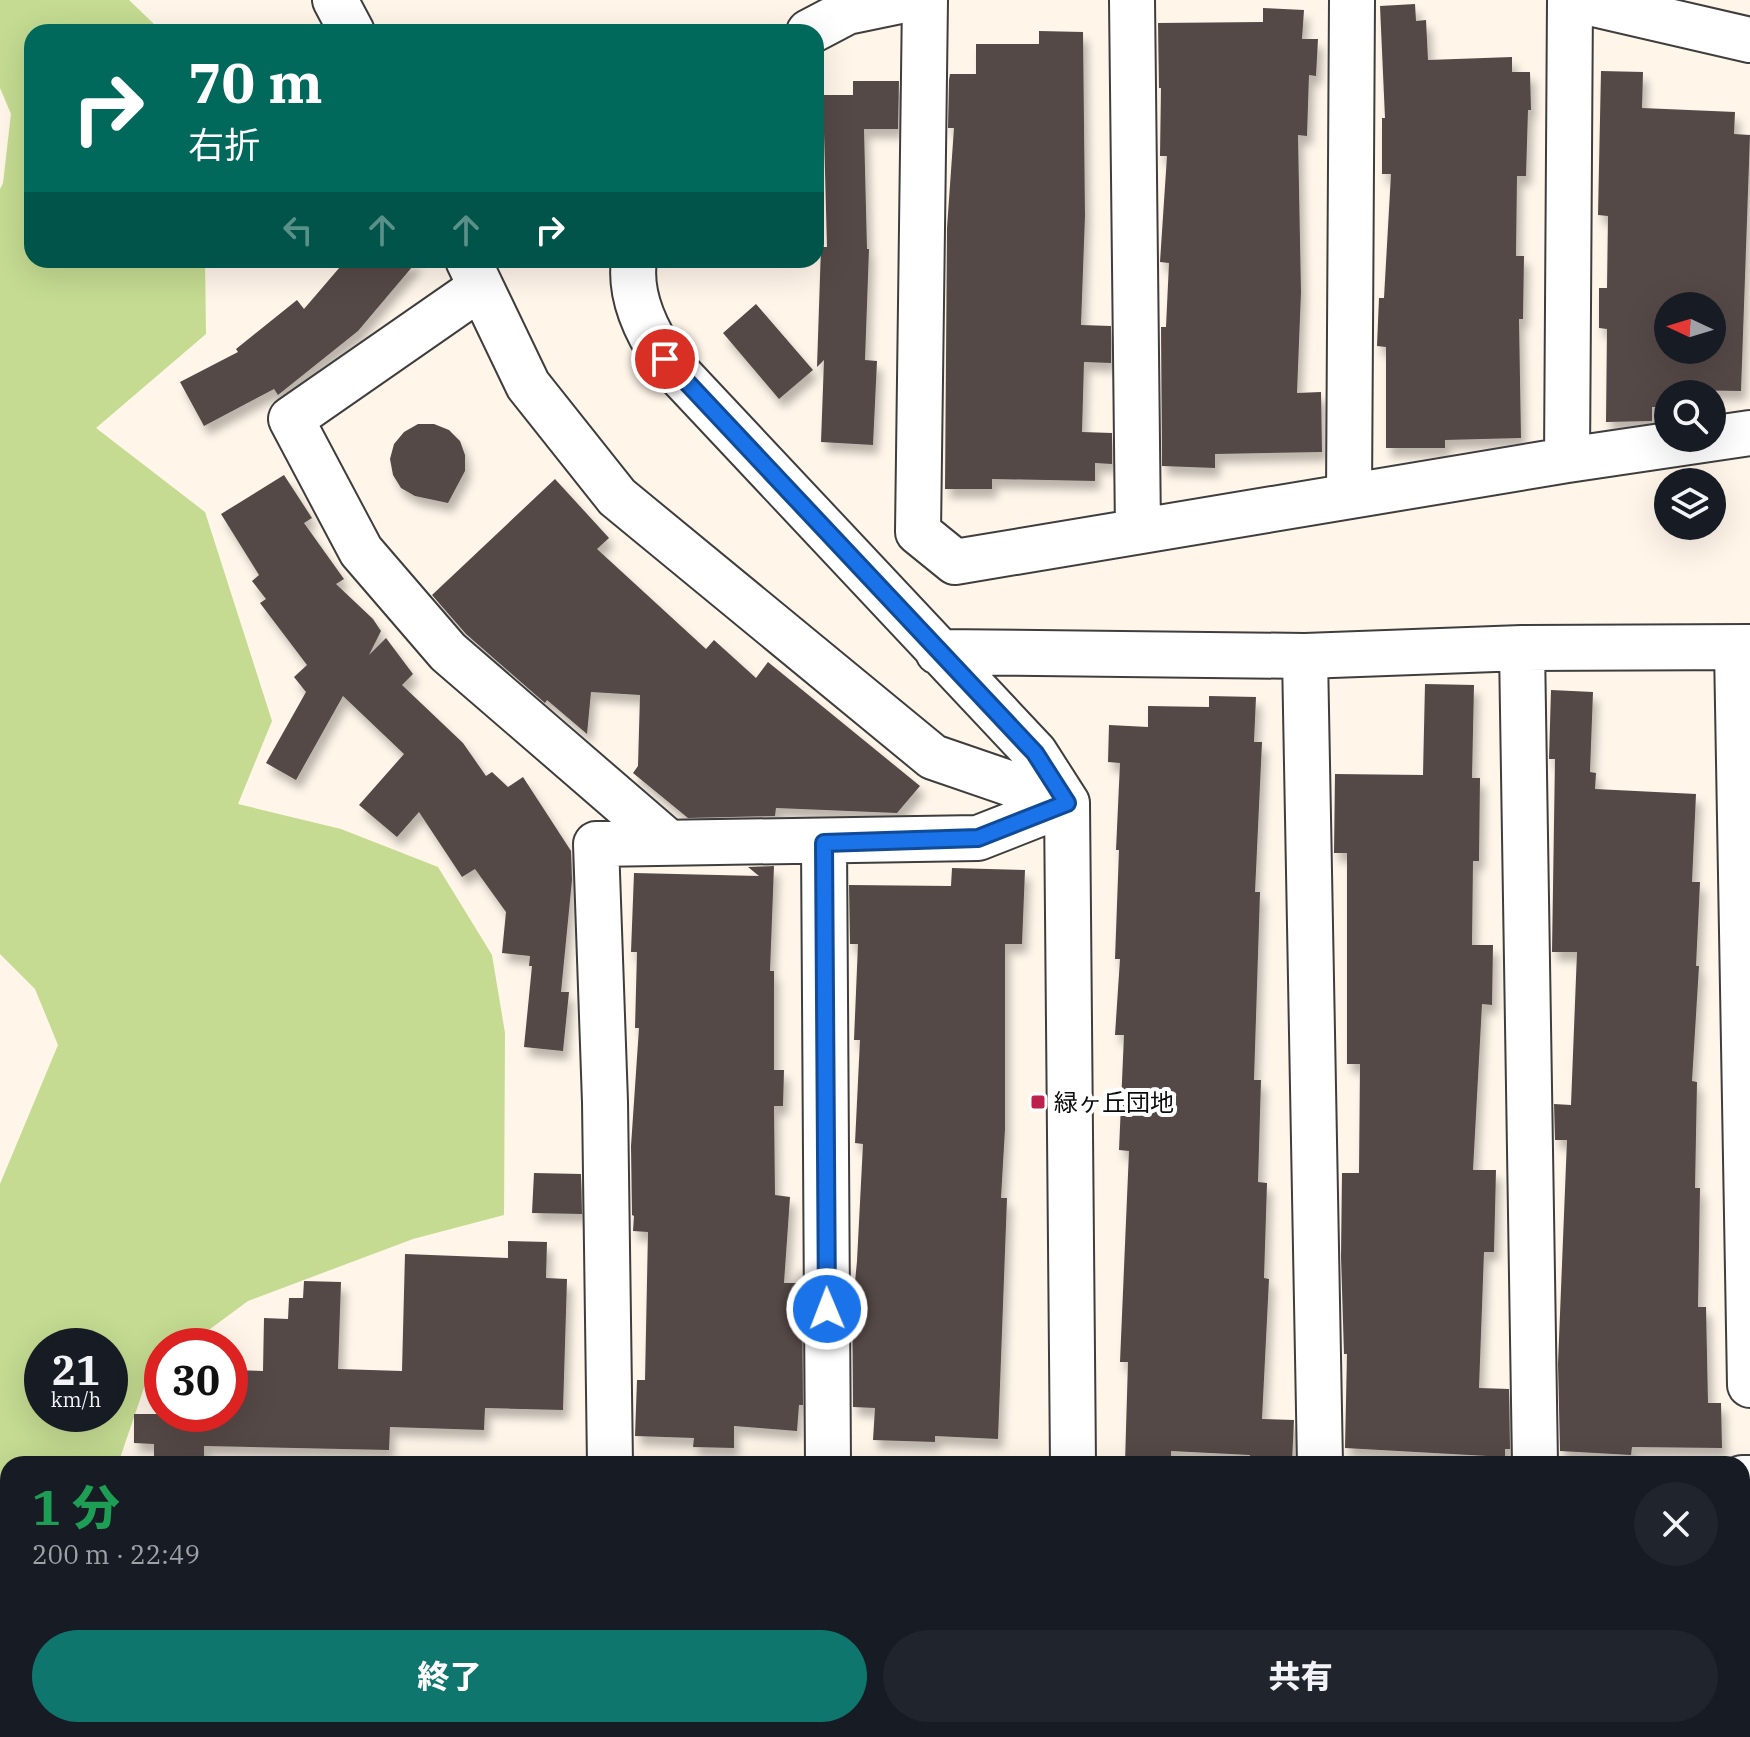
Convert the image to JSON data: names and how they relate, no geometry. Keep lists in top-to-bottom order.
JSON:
{
  "places": {
    "transit": ["緑ヶ丘団地"]
  },
  "north": "left",
  "page": {
    "turn": ["70 m", "右折"],
    "speed": "21 km/h",
    "limit": "30",
    "heading": ["1 分", "200 m · 22:49"],
    "buttons": ["終了", "共有"]
  }
}
